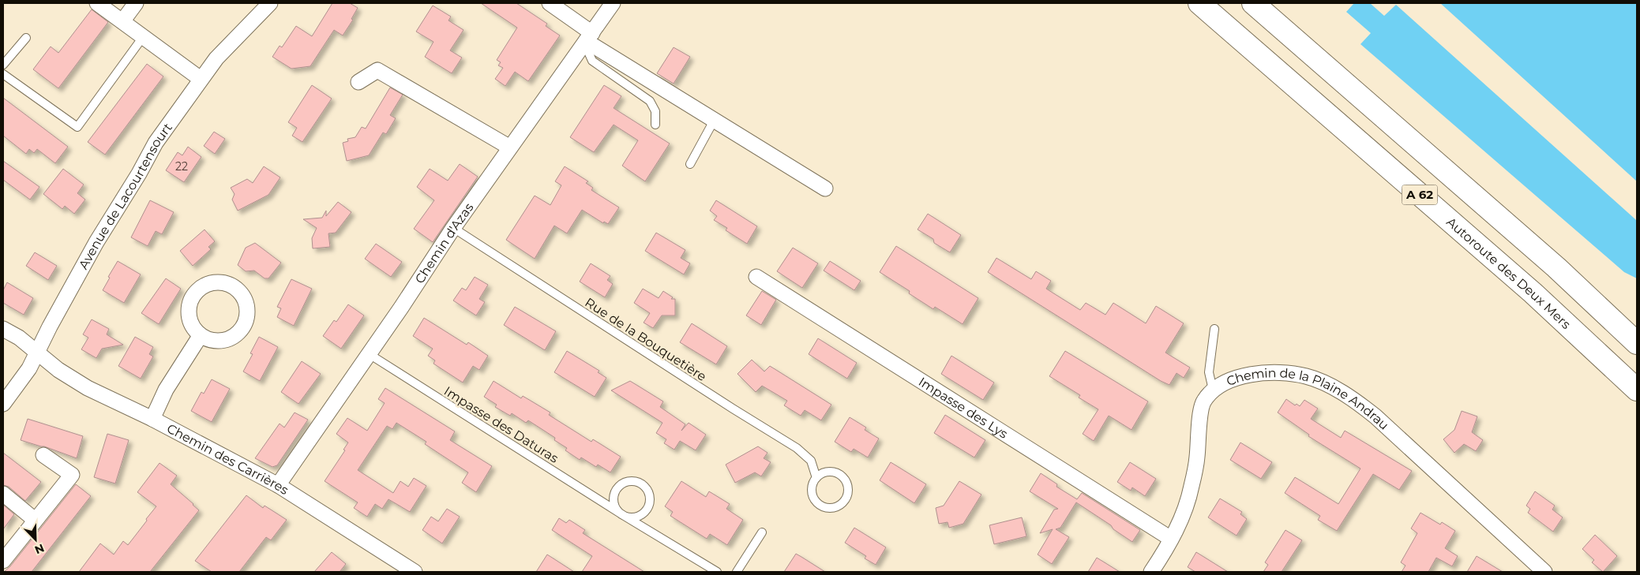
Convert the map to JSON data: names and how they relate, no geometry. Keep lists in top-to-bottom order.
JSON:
{
  "streets": {
    "highway": ["A 62", "Autoroute des Deux Mers"],
    "street": [
      "Avenue de Lacourtensourt",
      "Chemin d'Azas",
      "Impasse des Lys",
      "Chemin de la Plaine Andrau",
      "Chemin des Carrières"
    ],
    "lane": ["Rue de la Bouquetière", "Impasse des Daturas"]
  },
  "crossings": [
    ["Avenue de Lacourtensourt", "Chemin des Carrières"],
    ["Chemin d'Azas", "Rue de la Bouquetière"],
    ["Chemin d'Azas", "Impasse des Daturas"],
    ["Chemin d'Azas", "Chemin des Carrières"],
    ["Impasse des Lys", "Chemin de la Plaine Andrau"]
  ],
  "house_numbers": ["22"],
  "north": "bottom right"
}
